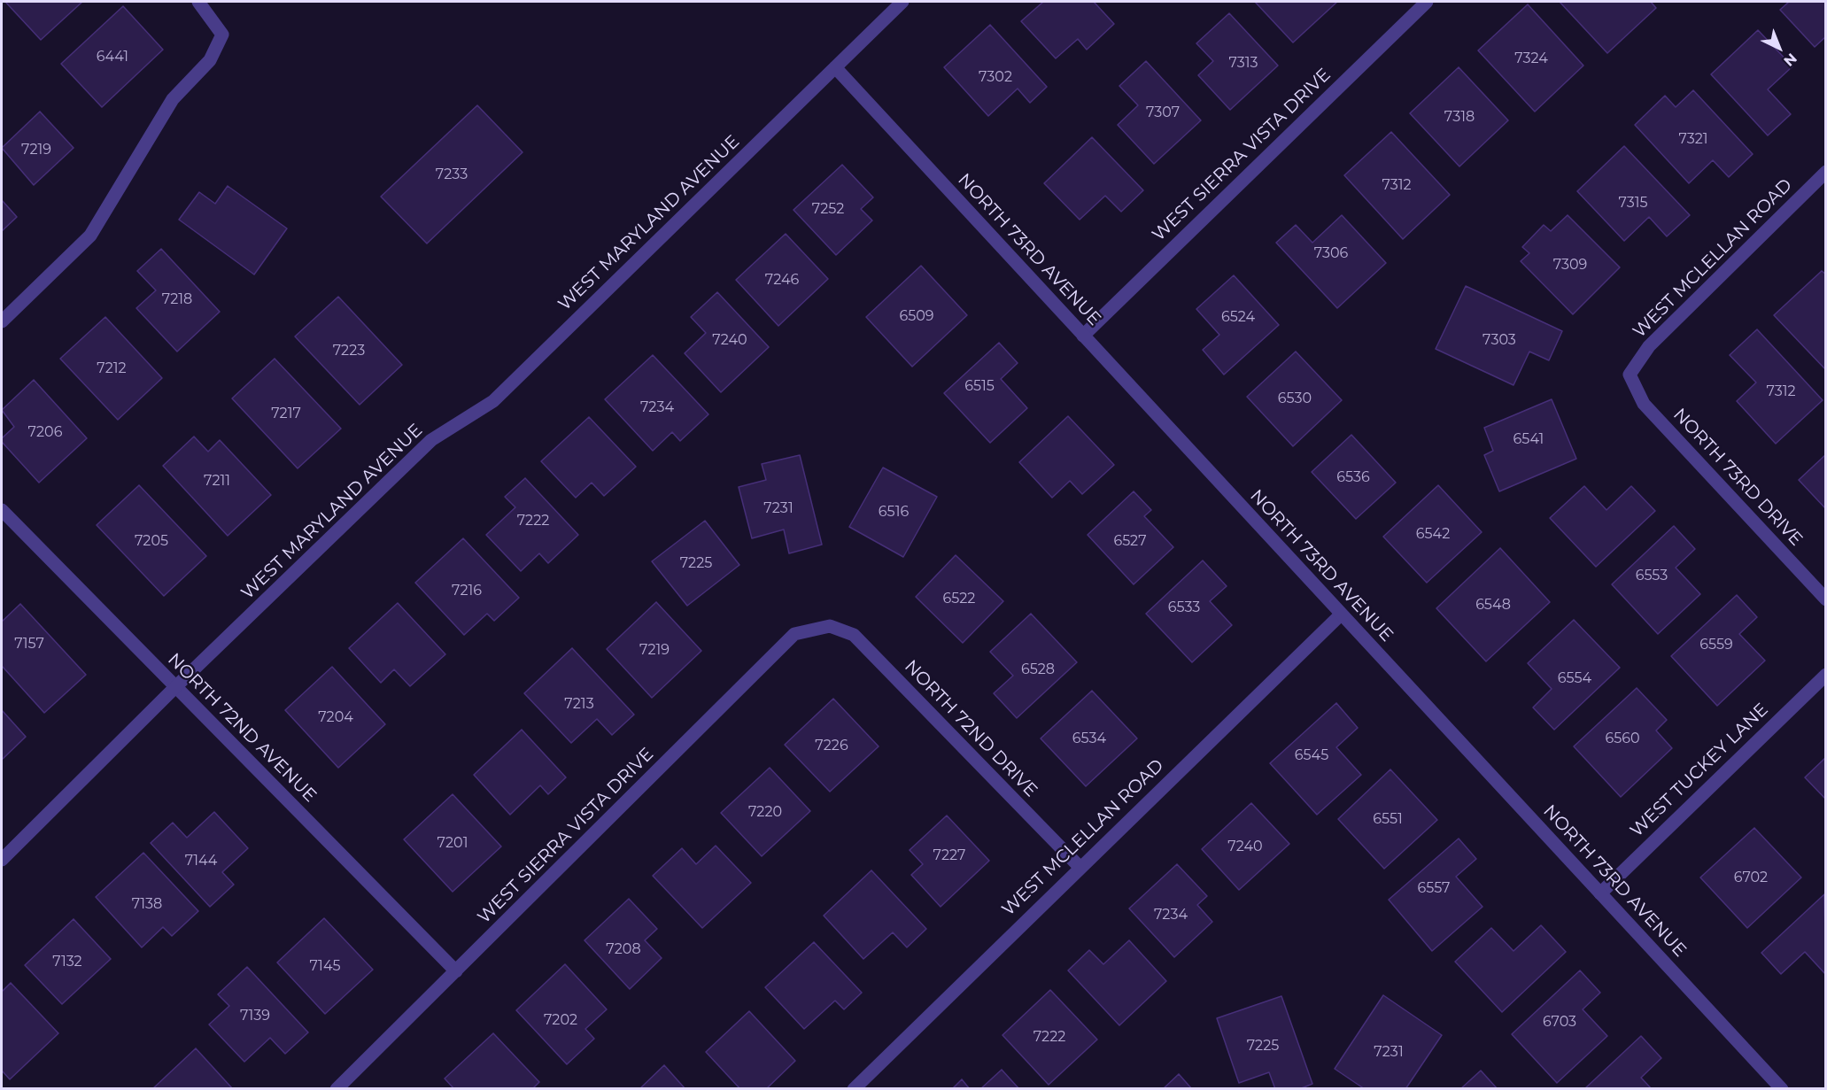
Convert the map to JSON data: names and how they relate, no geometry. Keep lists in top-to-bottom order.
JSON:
{
  "streets": {
    "street": [
      "WEST SIERRA VISTA DRIVE",
      "WEST MARYLAND AVENUE",
      "NORTH 73RD AVENUE",
      "WEST MCLELLAN ROAD",
      "NORTH 73RD DRIVE",
      "NORTH 72ND AVENUE",
      "NORTH 72ND DRIVE",
      "WEST TUCKEY LANE"
    ]
  },
  "crossings": [
    ["WEST SIERRA VISTA DRIVE", "NORTH 73RD AVENUE"],
    ["WEST SIERRA VISTA DRIVE", "NORTH 72ND AVENUE"],
    ["WEST SIERRA VISTA DRIVE", "NORTH 72ND DRIVE"],
    ["WEST MARYLAND AVENUE", "NORTH 73RD AVENUE"],
    ["WEST MARYLAND AVENUE", "NORTH 72ND AVENUE"],
    ["NORTH 73RD AVENUE", "WEST MCLELLAN ROAD"],
    ["NORTH 73RD AVENUE", "WEST TUCKEY LANE"],
    ["WEST MCLELLAN ROAD", "NORTH 73RD DRIVE"],
    ["WEST MCLELLAN ROAD", "NORTH 72ND DRIVE"]
  ],
  "house_numbers": [
    "6441",
    "7324",
    "7313",
    "7302",
    "7307",
    "7318",
    "7321",
    "7219",
    "7233",
    "7312",
    "7315",
    "7252",
    "7306",
    "7309",
    "7246",
    "7218",
    "6509",
    "6524",
    "7240",
    "7303",
    "7223",
    "7212",
    "6515",
    "7312",
    "6530",
    "7234",
    "7217",
    "7206",
    "6541",
    "6536",
    "7211",
    "7231",
    "6516",
    "7222",
    "6542",
    "7205",
    "6527",
    "7225",
    "6553",
    "7216",
    "6522",
    "6548",
    "6533",
    "7157",
    "6559",
    "7219",
    "6528",
    "6554",
    "7213",
    "7204",
    "6534",
    "6560",
    "7226",
    "6545",
    "7220",
    "6551",
    "7201",
    "7240",
    "7227",
    "7144",
    "6702",
    "6557",
    "7138",
    "7234",
    "7208",
    "7132",
    "7145",
    "7139",
    "7202",
    "6703",
    "7222",
    "7225",
    "7231"
  ],
  "north": "bottom right"
}
